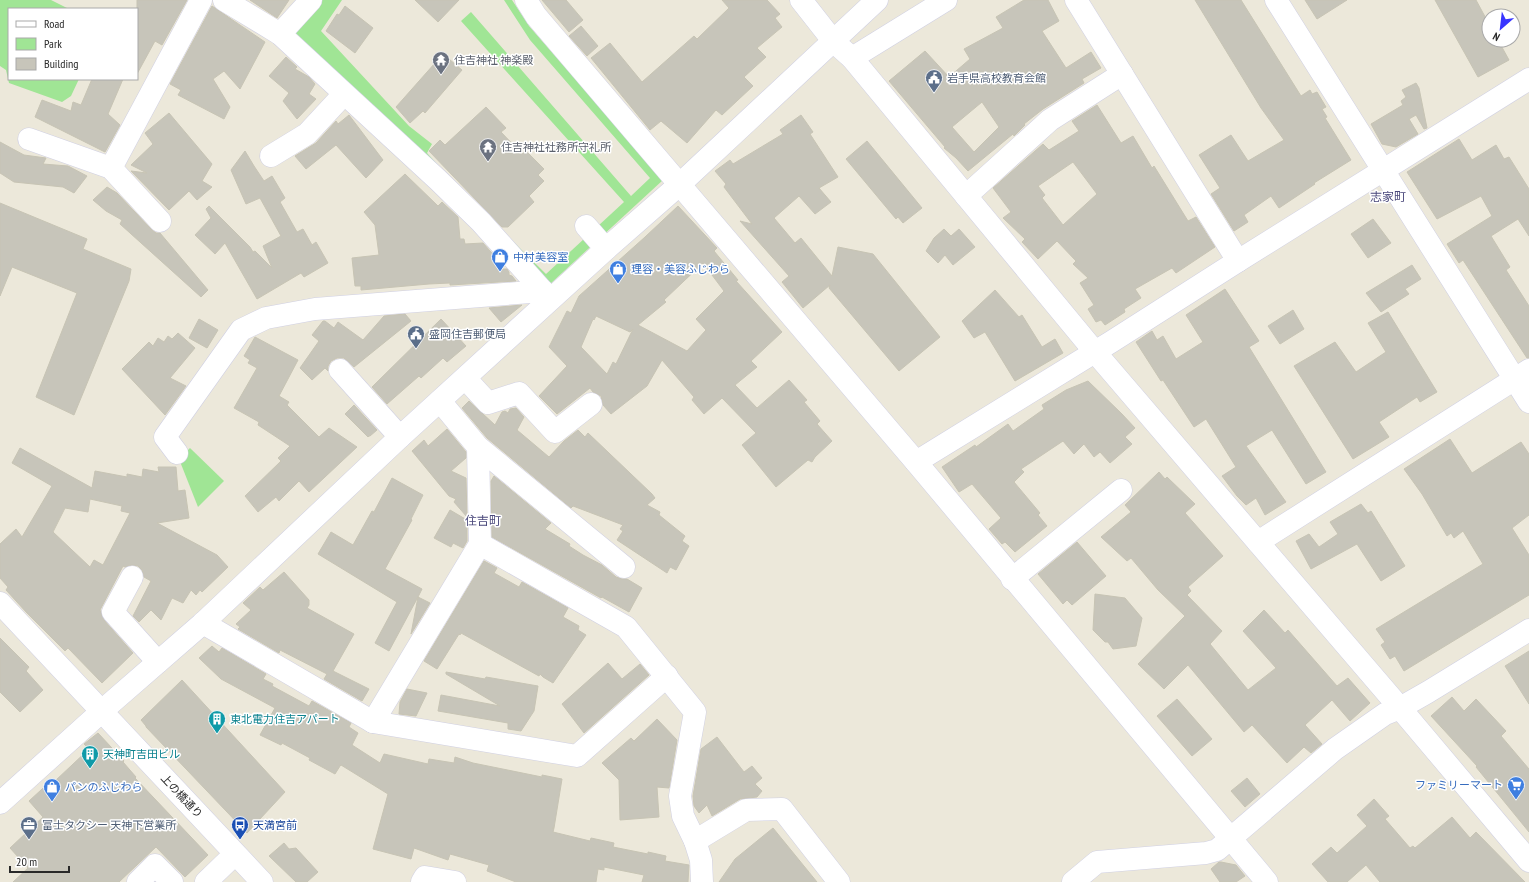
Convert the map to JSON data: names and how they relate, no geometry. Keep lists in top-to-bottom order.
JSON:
{
  "streets": {
    "street": ["上の橋通り"]
  },
  "districts": ["志家町", "住吉町"],
  "places": {
    "temple": ["住吉神社 神楽殿", "住吉神社社務所守礼所"],
    "public building": ["岩手県高校教育会館", "盛岡住吉郵便局"],
    "shop": ["中村美容室", "理容・美容ふじわら", "パンのふじわら"],
    "building": ["東北電力住吉アパート", "天神町吉田ビル"],
    "supermarket": ["ファミリーマート"],
    "office": ["富士タクシー 天神下営業所"],
    "bus stop": ["天満宮前"]
  },
  "legend": ["Road", "Park", "Building"],
  "scale_bar": "20 m",
  "north": "bottom left"
}
